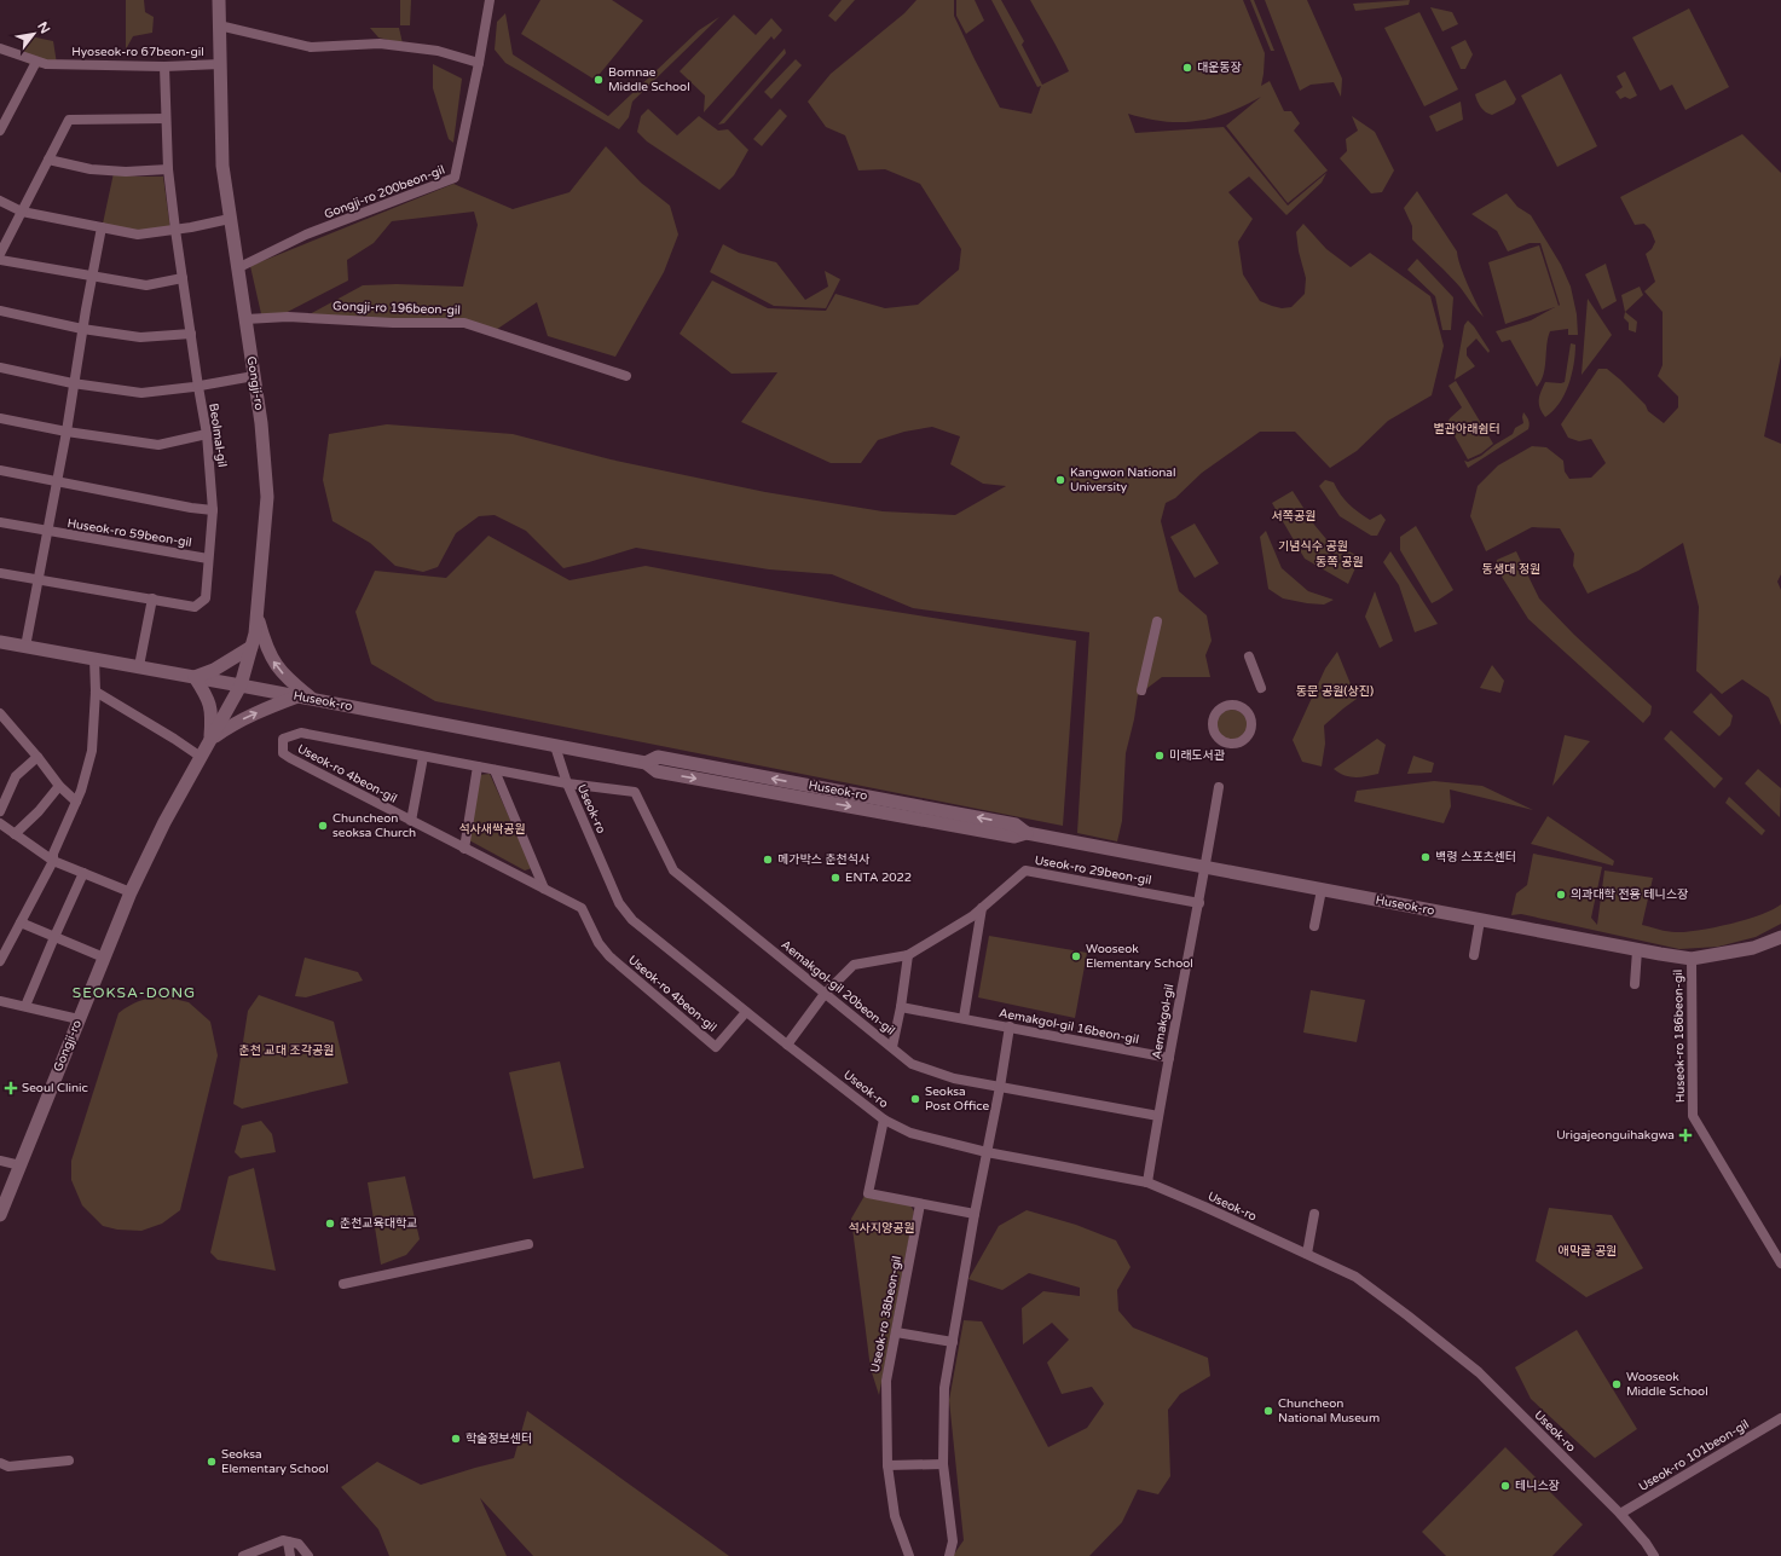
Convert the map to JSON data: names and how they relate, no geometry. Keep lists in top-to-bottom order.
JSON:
{
  "streets": {
    "street": [
      "Hyoseok-ro 67beon-gil",
      "Gongji-ro 200beon-gil",
      "Gongji-ro 196beon-gil",
      "Gongji-ro",
      "Beolmal-gil",
      "Huseok-ro 59beon-gil",
      "Huseok-ro",
      "Useok-ro 4beon-gil",
      "Useok-ro",
      "Useok-ro 29beon-gil",
      "Aemakgol-gil 20beon-gil",
      "Aemakgol-gil",
      "Aemakgol-gil 16beon-gil",
      "Huseok-ro 186beon-gil",
      "Useok-ro 38beon-gil",
      "Useok-ro 101beon-gil"
    ]
  },
  "crossings": [
    ["Hyoseok-ro 67beon-gil", "Gongji-ro"],
    ["Hyoseok-ro 67beon-gil", "Beolmal-gil"],
    ["Gongji-ro 200beon-gil", "Gongji-ro"],
    ["Gongji-ro 196beon-gil", "Gongji-ro"],
    ["Gongji-ro", "Huseok-ro"],
    ["Beolmal-gil", "Huseok-ro 59beon-gil"],
    ["Huseok-ro", "Useok-ro"],
    ["Huseok-ro", "Aemakgol-gil"],
    ["Huseok-ro", "Huseok-ro 186beon-gil"],
    ["Useok-ro 4beon-gil", "Useok-ro"],
    ["Useok-ro 4beon-gil", "Aemakgol-gil 20beon-gil"],
    ["Useok-ro", "Useok-ro 29beon-gil"],
    ["Useok-ro", "Aemakgol-gil 20beon-gil"],
    ["Useok-ro", "Aemakgol-gil"],
    ["Useok-ro", "Useok-ro 101beon-gil"],
    ["Useok-ro 29beon-gil", "Aemakgol-gil 20beon-gil"],
    ["Useok-ro 29beon-gil", "Aemakgol-gil"],
    ["Aemakgol-gil 20beon-gil", "Aemakgol-gil"],
    ["Aemakgol-gil", "Aemakgol-gil 16beon-gil"]
  ],
  "districts": ["SEOKSA-DONG"],
  "parks": [
    "별관아래쉼터",
    "서쪽공원",
    "기념식수 공원",
    "동쪽 공원",
    "동생대 정원",
    "동문 공원(상진)",
    "석사새싹공원",
    "춘천 교대 조각공원",
    "석사지양공원",
    "애막골 공원"
  ],
  "places": {
    "other": [
      "대운동장",
      "Bomnae Middle School",
      "Kangwon National University",
      "미래도서관",
      "Chuncheon seoksa Church",
      "백령 스포츠센터",
      "메가박스 춘천석사",
      "ENTA 2022",
      "의과대학 전용 테니스장",
      "Wooseok Elementary School",
      "Seoksa Post Office",
      "춘천교육대학교",
      "Wooseok Middle School",
      "Chuncheon National Museum",
      "학술정보센터",
      "Seoksa Elementary School",
      "테니스장"
    ],
    "health": ["Seoul Clinic", "Urigajeonguihakgwa"]
  },
  "north": "top right"
}
